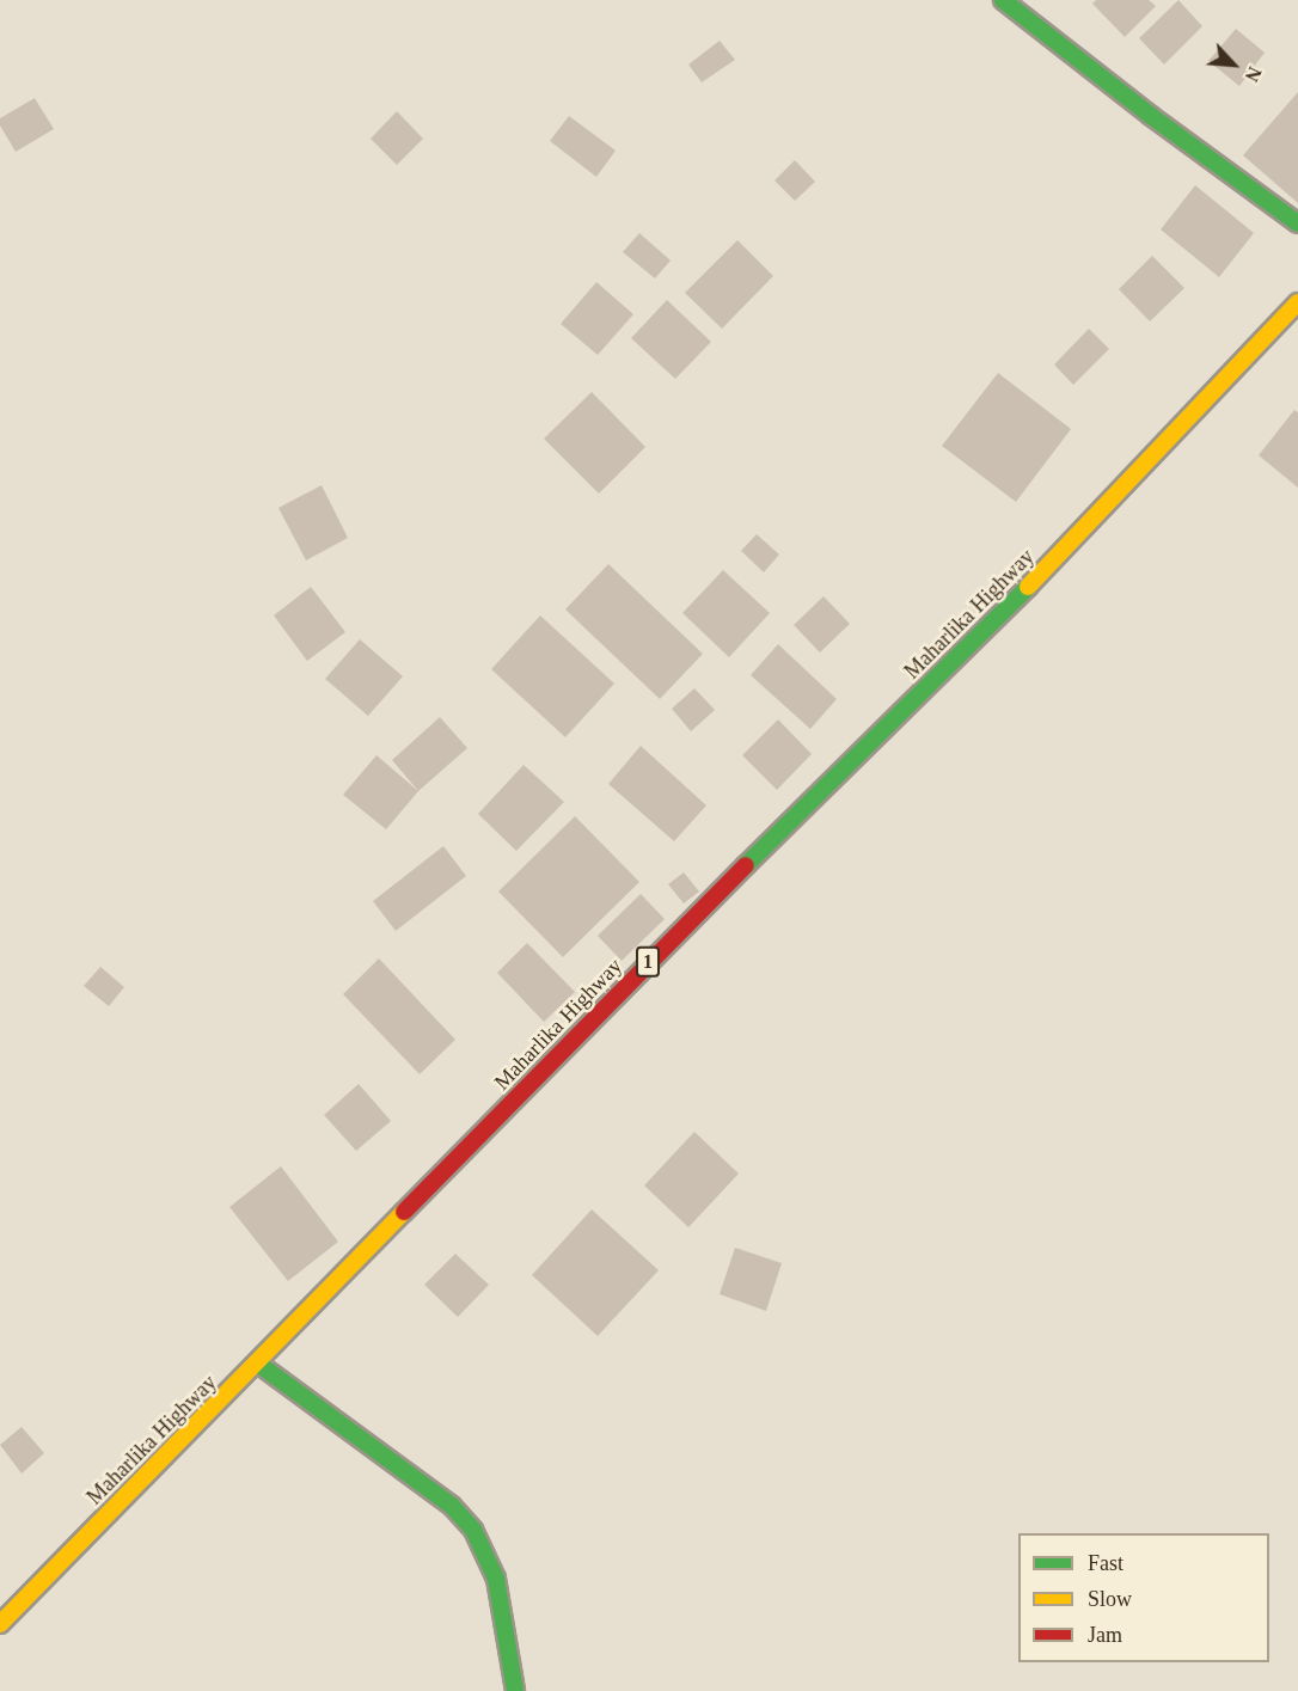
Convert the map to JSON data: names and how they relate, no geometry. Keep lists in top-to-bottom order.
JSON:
{
  "streets": {
    "main road": ["Maharlika Highway", "1"]
  },
  "legend": ["Fast", "Slow", "Jam"],
  "north": "bottom right"
}
